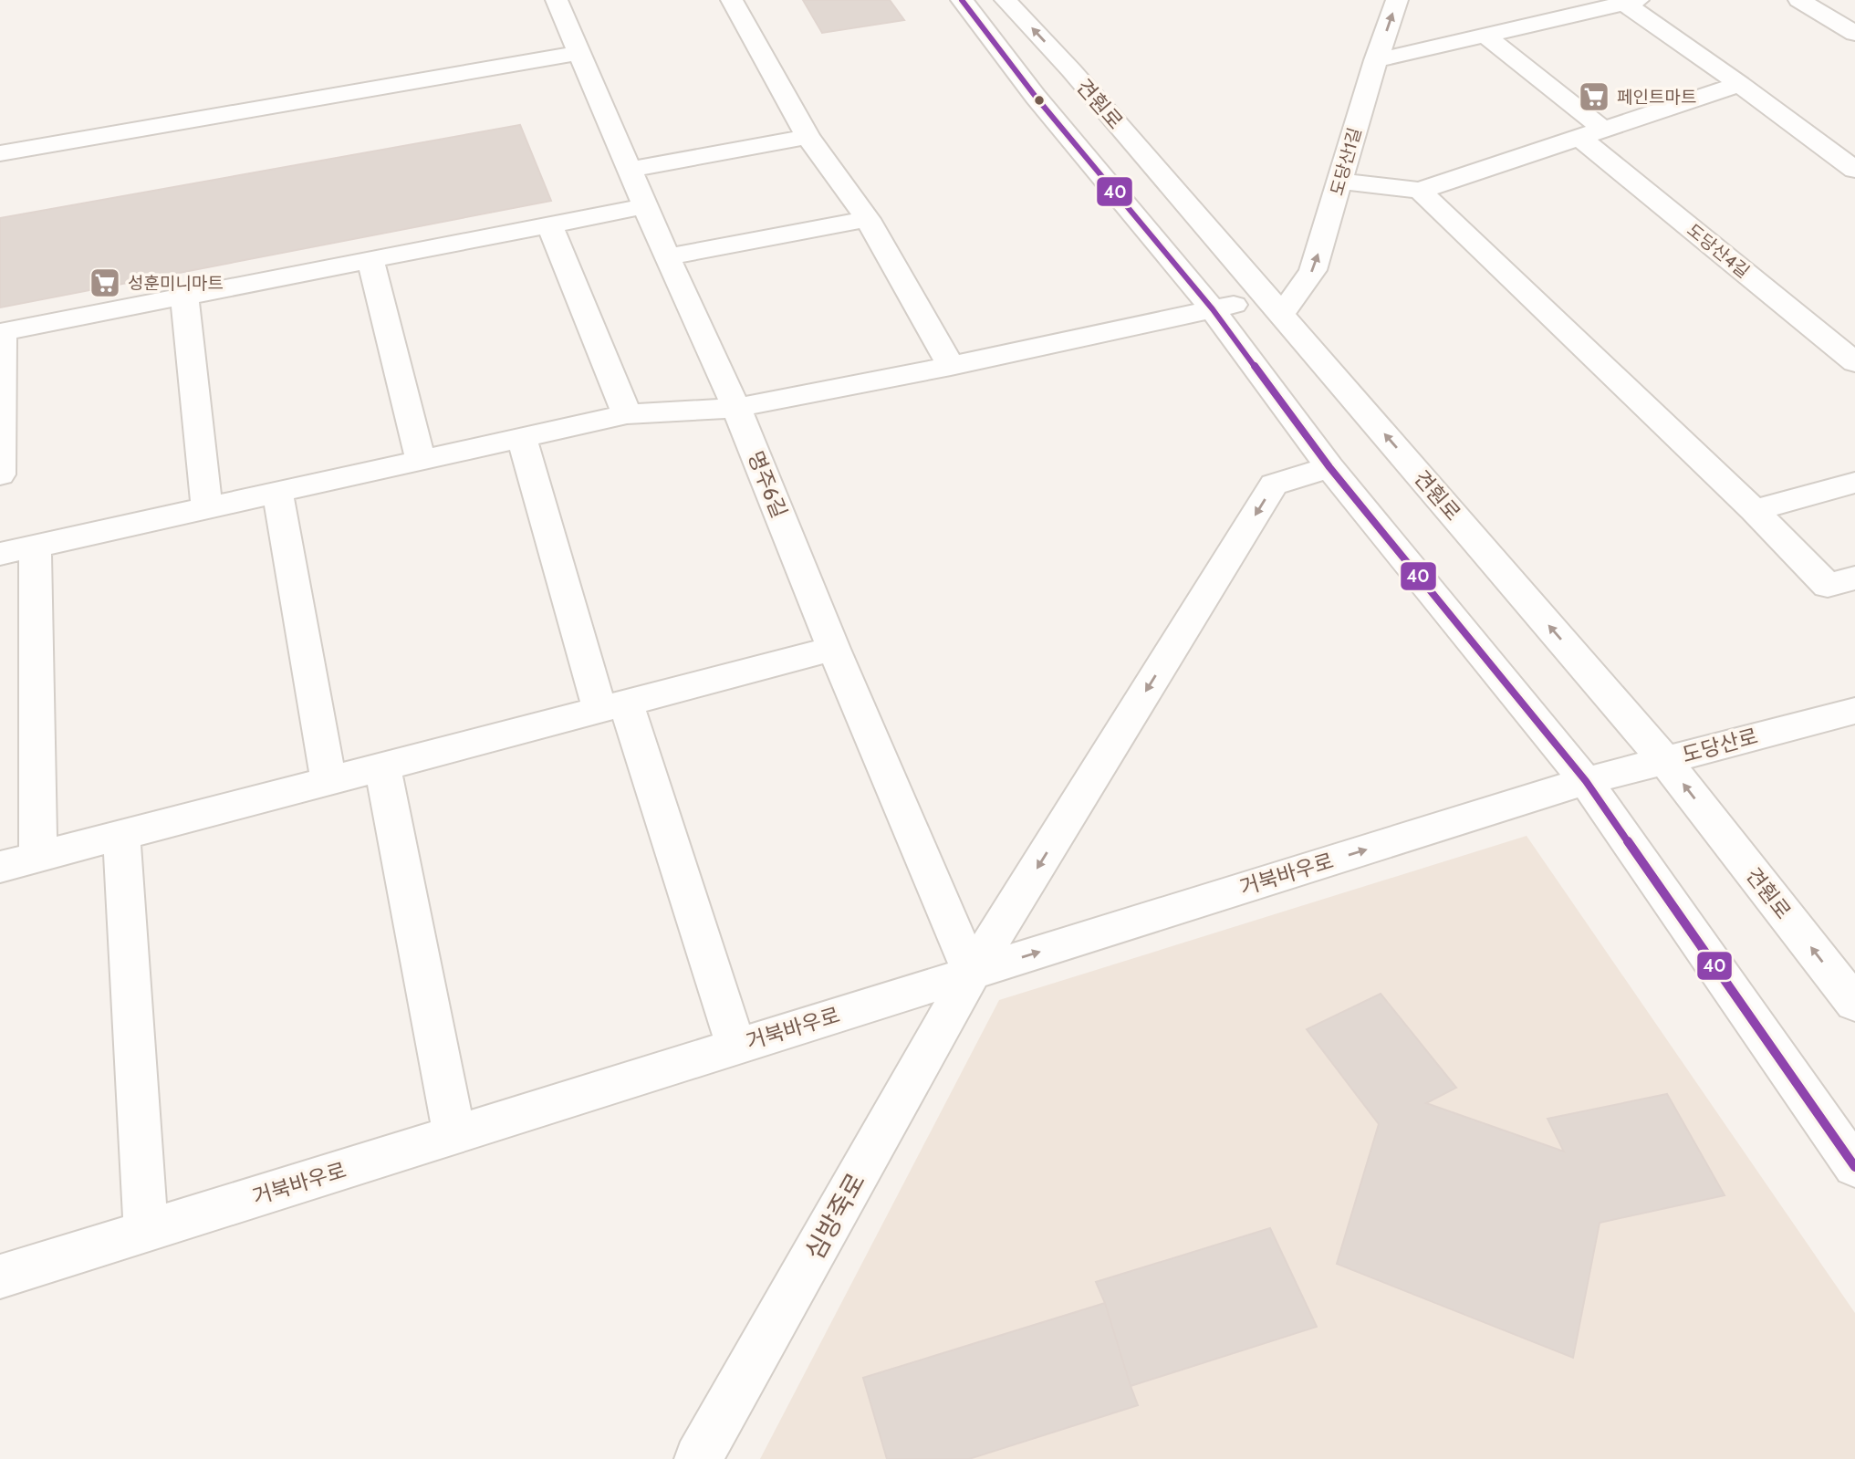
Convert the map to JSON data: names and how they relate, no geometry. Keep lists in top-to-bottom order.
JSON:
{
  "streets": {
    "street": [
      "견훤로",
      "도당산1길",
      "도당산4길",
      "명주6길",
      "도당산로",
      "거북바우로",
      "심방죽로"
    ]
  },
  "crossings": [
    ["견훤로", "도당산1길"],
    ["견훤로", "도당산로"],
    ["견훤로", "거북바우로"],
    ["견훤로", "심방죽로"],
    ["명주6길", "거북바우로"],
    ["명주6길", "심방죽로"],
    ["도당산로", "거북바우로"],
    ["거북바우로", "심방죽로"]
  ],
  "one_way": ["도당산1길", "거북바우로", "심방죽로"],
  "places": {
    "supermarket": ["페인트마트", "성훈미니마트"]
  },
  "lines": ["transit line 40"]
}
